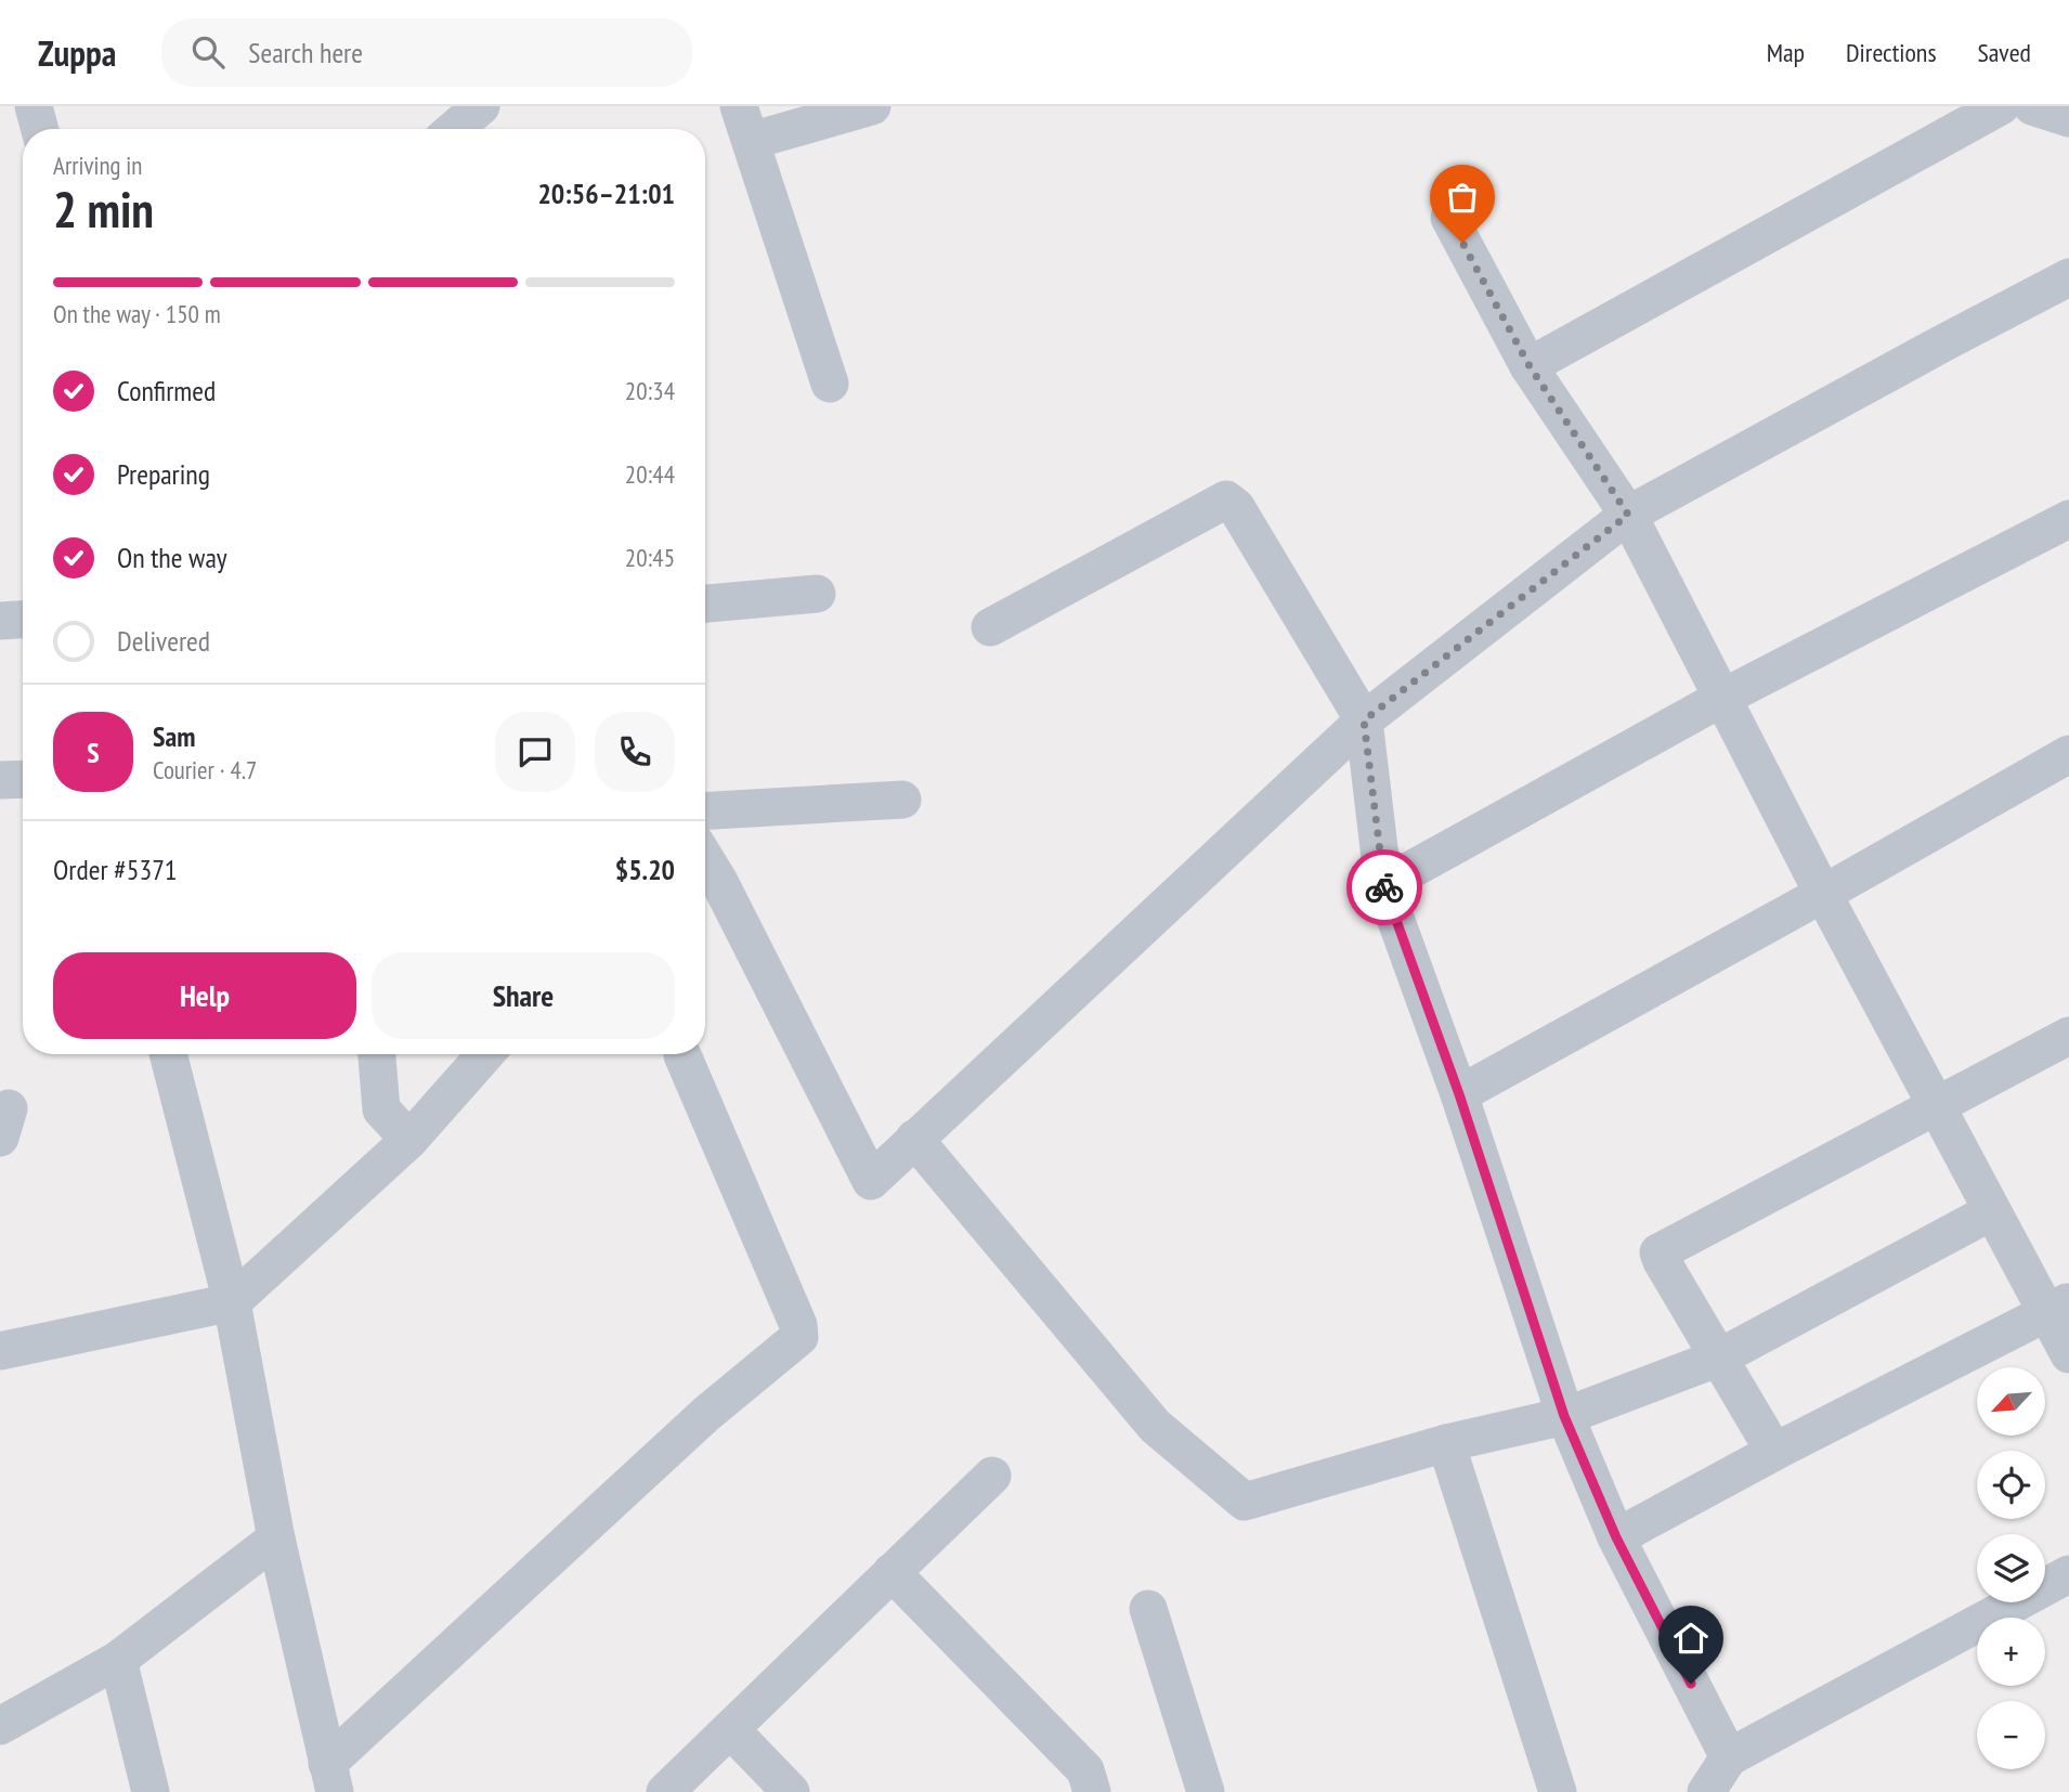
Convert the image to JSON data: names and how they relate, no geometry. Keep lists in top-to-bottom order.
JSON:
{
  "north": "bottom left",
  "page": {
    "header": "Zuppa",
    "search": "Search here",
    "nav": ["Map", "Directions", "Saved"],
    "heading": ["2 min", "Arriving in", "20:56–21:01"],
    "panel": [
      "Sam",
      "Courier · 4.7",
      "Order #5371",
      "$5.20"
    ],
    "bar": "On the way · 150 m",
    "list": [
      ["Confirmed", "20:34"],
      ["Preparing", "20:44"],
      ["On the way", "20:45"],
      "Delivered"
    ],
    "round": "S",
    "buttons": ["Help", "Share"],
    "map_buttons": ["+", "−"]
  }
}
